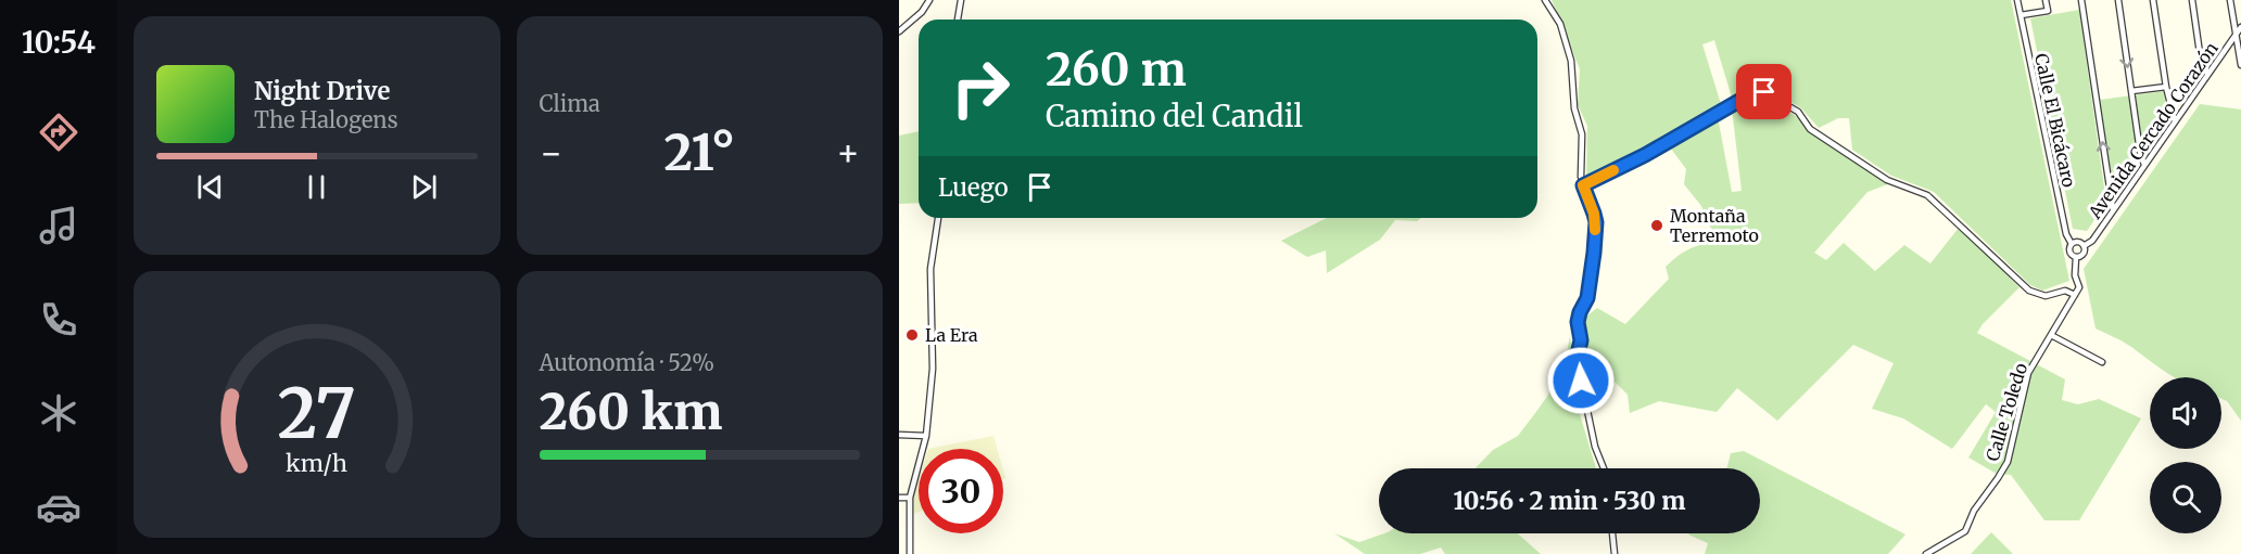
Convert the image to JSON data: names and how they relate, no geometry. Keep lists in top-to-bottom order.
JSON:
{
  "streets": {
    "street": ["Calle El Bicácaro", "Avenida Cercado Corazón", "Calle Toledo"]
  },
  "crossings": [
    ["Calle El Bicácaro", "Avenida Cercado Corazón"],
    ["Calle El Bicácaro", "Calle Toledo"],
    ["Avenida Cercado Corazón", "Calle Toledo"]
  ],
  "places": ["Montaña Terremoto", "La Era"],
  "page": {
    "tabs": "10:54",
    "tile": [
      "Clima",
      ["Autonomía · 52%", "260 km"]
    ],
    "turn": ["260 m", "Camino del Candil"],
    "song": ["Night Drive", "The Halogens"],
    "heat": ["−", "21°", "+"],
    "then": "Luego",
    "limit": "30",
    "trip": "10:56 · 2 min · 530 m",
    "gauge": ["27", "km/h"]
  }
}
